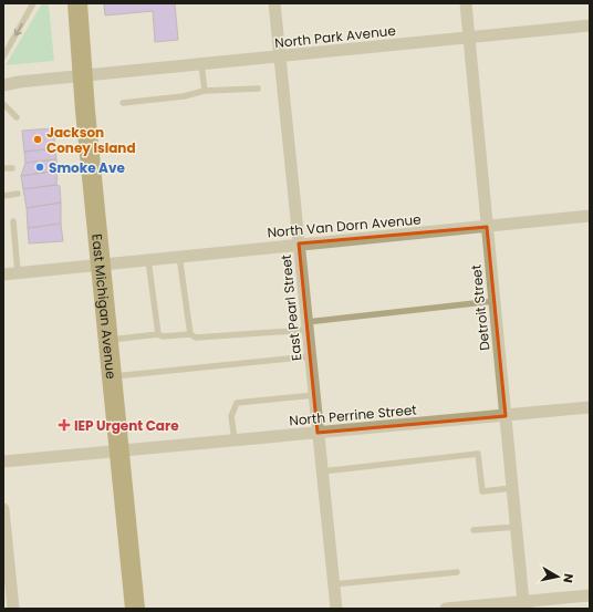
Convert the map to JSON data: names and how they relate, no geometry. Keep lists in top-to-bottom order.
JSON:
{
  "streets": {
    "main road": ["East Michigan Avenue"],
    "street": [
      "North Park Avenue",
      "North Van Dorn Avenue",
      "East Pearl Street",
      "Detroit Street",
      "North Perrine Street"
    ]
  },
  "crossings": [
    ["North Park Avenue", "East Michigan Avenue"],
    ["North Park Avenue", "East Pearl Street"],
    ["North Park Avenue", "Detroit Street"],
    ["North Van Dorn Avenue", "East Michigan Avenue"],
    ["North Van Dorn Avenue", "East Pearl Street"],
    ["North Van Dorn Avenue", "Detroit Street"],
    ["East Michigan Avenue", "North Perrine Street"],
    ["East Pearl Street", "North Perrine Street"],
    ["Detroit Street", "North Perrine Street"]
  ],
  "places": {
    "other": ["Jackson Coney Island", "Smoke Ave"],
    "health": ["IEP Urgent Care"]
  },
  "north": "right"
}
